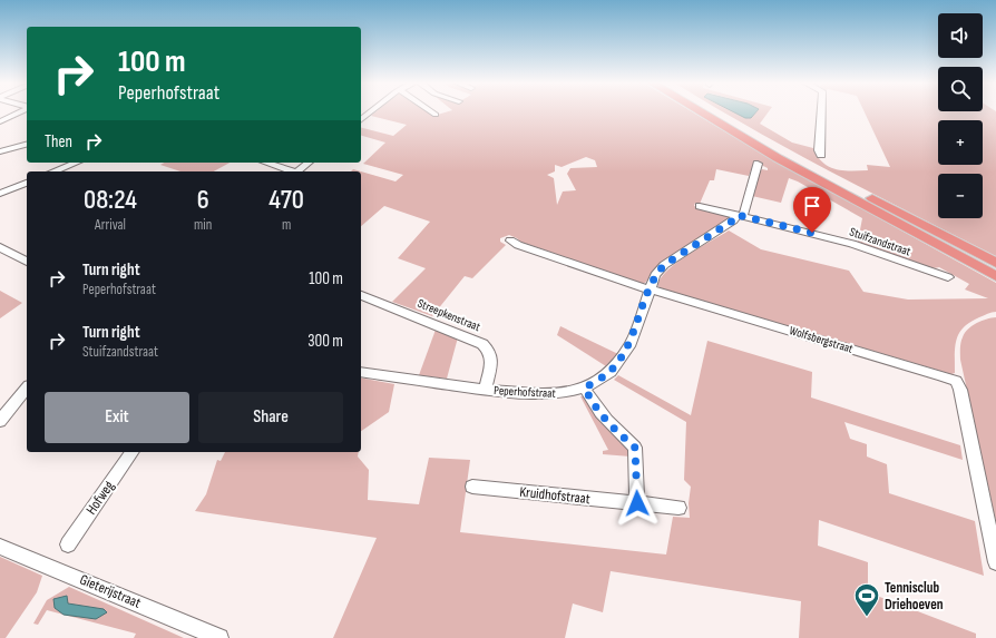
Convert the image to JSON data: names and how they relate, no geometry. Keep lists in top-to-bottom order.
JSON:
{
  "streets": {
    "street": [
      "Stuifzandstraat",
      "Streepkenstraat",
      "Wolfsbergstraat",
      "Peperhofstraat",
      "Kruidhofstraat",
      "Hofweg",
      "Gieterijstraat"
    ]
  },
  "crossings": [
    ["Stuifzandstraat", "Peperhofstraat"],
    ["Streepkenstraat", "Peperhofstraat"],
    ["Wolfsbergstraat", "Peperhofstraat"]
  ],
  "places": {
    "sports": ["Tennisclub Driehoeven"]
  },
  "page": {
    "map_buttons": ["+", "−"],
    "turn": ["100 m", "Peperhofstraat"],
    "then": "Then",
    "eta": [
      "08:24",
      "Arrival",
      "6",
      "min",
      "470",
      "m"
    ],
    "list": [
      {
        "name": "Turn right",
        "note": "Peperhofstraat",
        "value": "100 m"
      },
      {
        "name": "Turn right",
        "note": "Stuifzandstraat",
        "value": "300 m"
      }
    ],
    "buttons": ["Exit", "Share"]
  }
}
